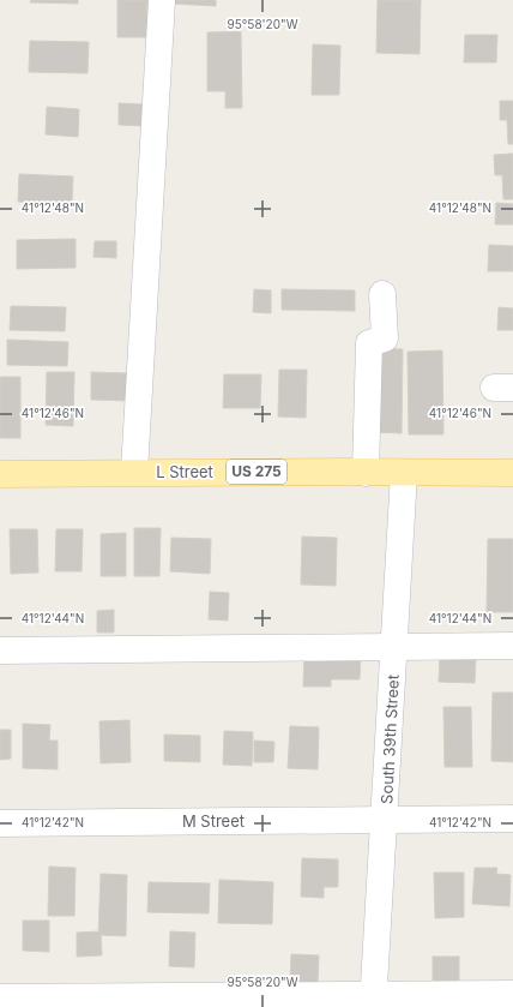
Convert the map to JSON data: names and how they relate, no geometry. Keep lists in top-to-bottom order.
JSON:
{
  "streets": {
    "main road": ["L Street", "US 275"],
    "street": ["South 39th Street", "M Street"]
  },
  "crossings": [
    ["L Street", "South 39th Street"],
    ["South 39th Street", "M Street"]
  ],
  "coordinates": [
    "95°58'20\"W",
    "41°12'48\"N",
    "41°12'46\"N",
    "41°12'44\"N",
    "41°12'42\"N"
  ]
}
